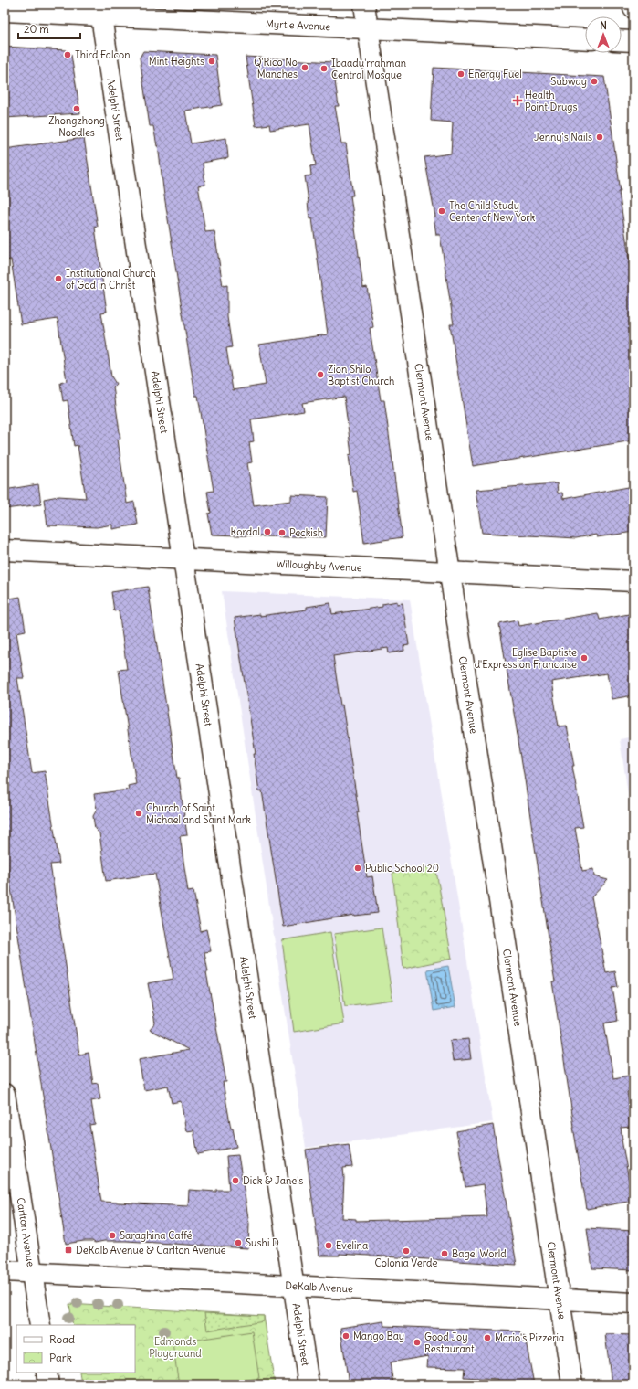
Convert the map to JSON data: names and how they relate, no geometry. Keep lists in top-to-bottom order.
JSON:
{
  "streets": {
    "street": [
      "Myrtle Avenue",
      "Adelphi Street",
      "Clermont Avenue",
      "Willoughby Avenue",
      "Carlton Avenue",
      "DeKalb Avenue"
    ]
  },
  "crossings": [
    ["Myrtle Avenue", "Adelphi Street"],
    ["Myrtle Avenue", "Clermont Avenue"],
    ["Adelphi Street", "Willoughby Avenue"],
    ["Adelphi Street", "DeKalb Avenue"],
    ["Clermont Avenue", "Willoughby Avenue"],
    ["Clermont Avenue", "DeKalb Avenue"],
    ["Carlton Avenue", "DeKalb Avenue"]
  ],
  "parks": ["Edmonds Playground"],
  "places": {
    "other": [
      "Third Falcon",
      "Mint Heights",
      "Q'Rico No Manches",
      "Ibaadu'rrahman Central Mosque",
      "Energy Fuel",
      "Subway",
      "Zhongzhong Noodles",
      "Jenny's Nails",
      "The Child Study Center of New York",
      "Institutional Church of God in Christ",
      "Zion Shilo Baptist Church",
      "Kordal",
      "Peckish",
      "Eglise Baptiste d'Expression Francaise",
      "Church of Saint Michael and Saint Mark",
      "Public School 20",
      "Dick & Jane's",
      "Saraghina Caffé",
      "Sushi D",
      "Evelina",
      "Colonia Verde",
      "Bagel World",
      "Mango Bay",
      "Mario's Pizzeria",
      "Good Joy Restaurant"
    ],
    "health": ["Health Point Drugs"],
    "transit": ["DeKalb Avenue & Carlton Avenue"]
  },
  "legend": ["Road", "Park"],
  "scale_bar": "20 m",
  "north": "top"
}
